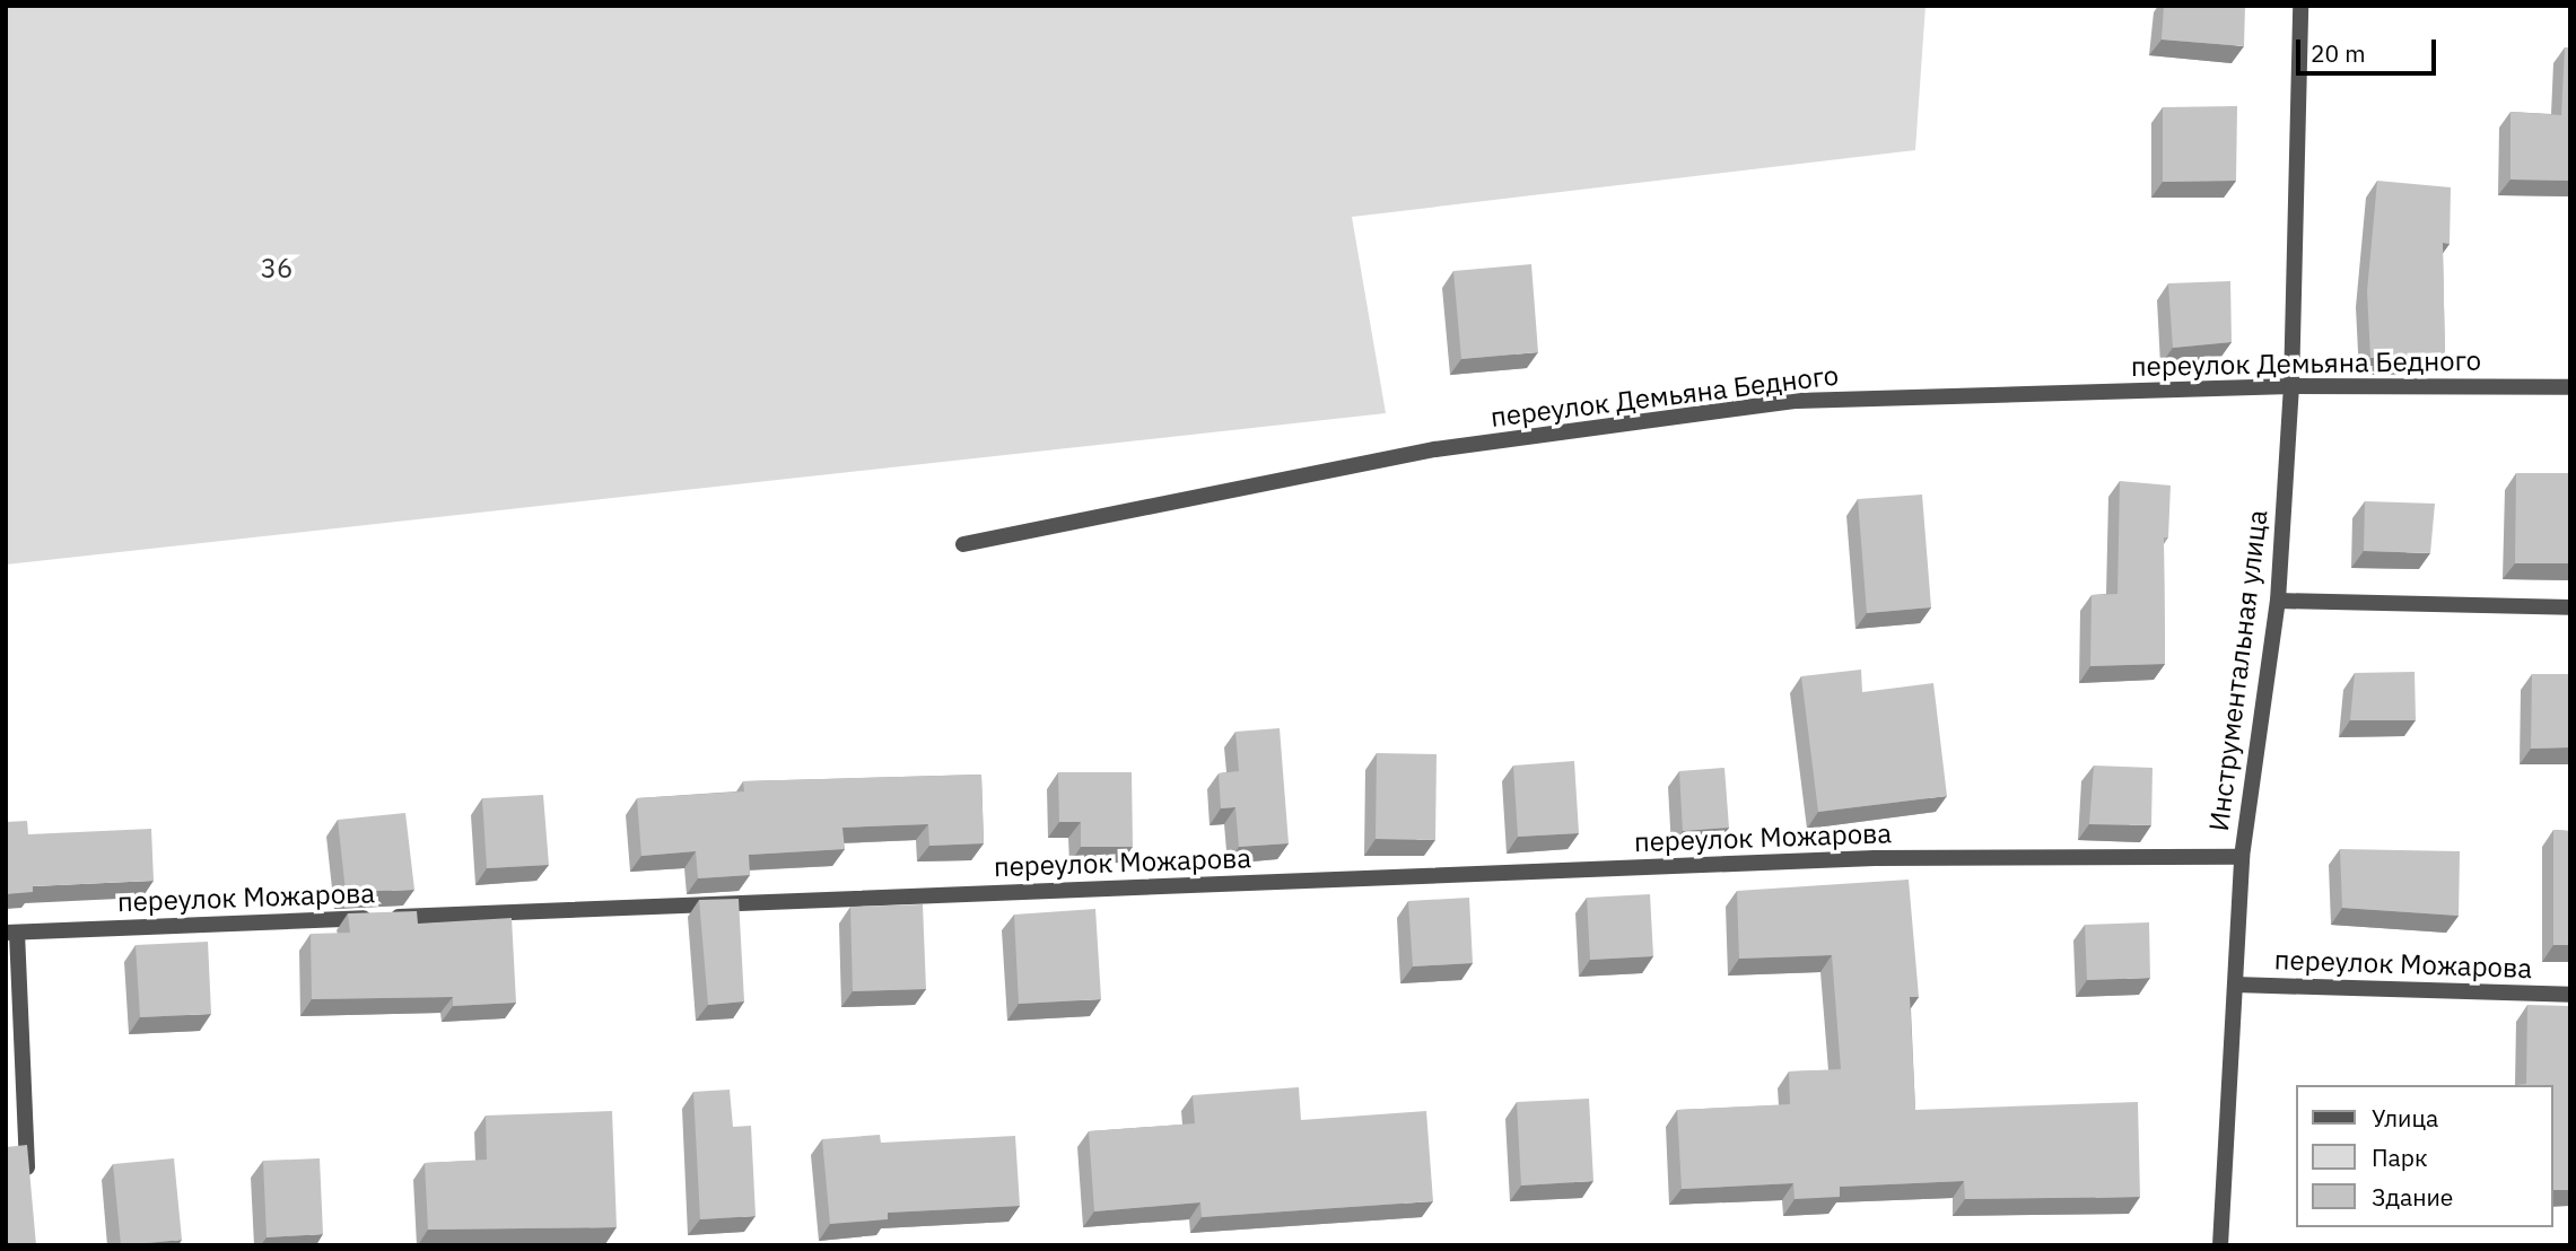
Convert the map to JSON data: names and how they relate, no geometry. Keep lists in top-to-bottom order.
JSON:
{
  "streets": {
    "street": ["переулок Демьяна Бедного", "Инструментальная улица", "переулок Можарова"]
  },
  "crossings": [
    ["переулок Демьяна Бедного", "Инструментальная улица"],
    ["Инструментальная улица", "переулок Можарова"]
  ],
  "parks": ["36"],
  "legend": ["Улица", "Парк", "Здание"],
  "scale_bar": "20 m"
}
